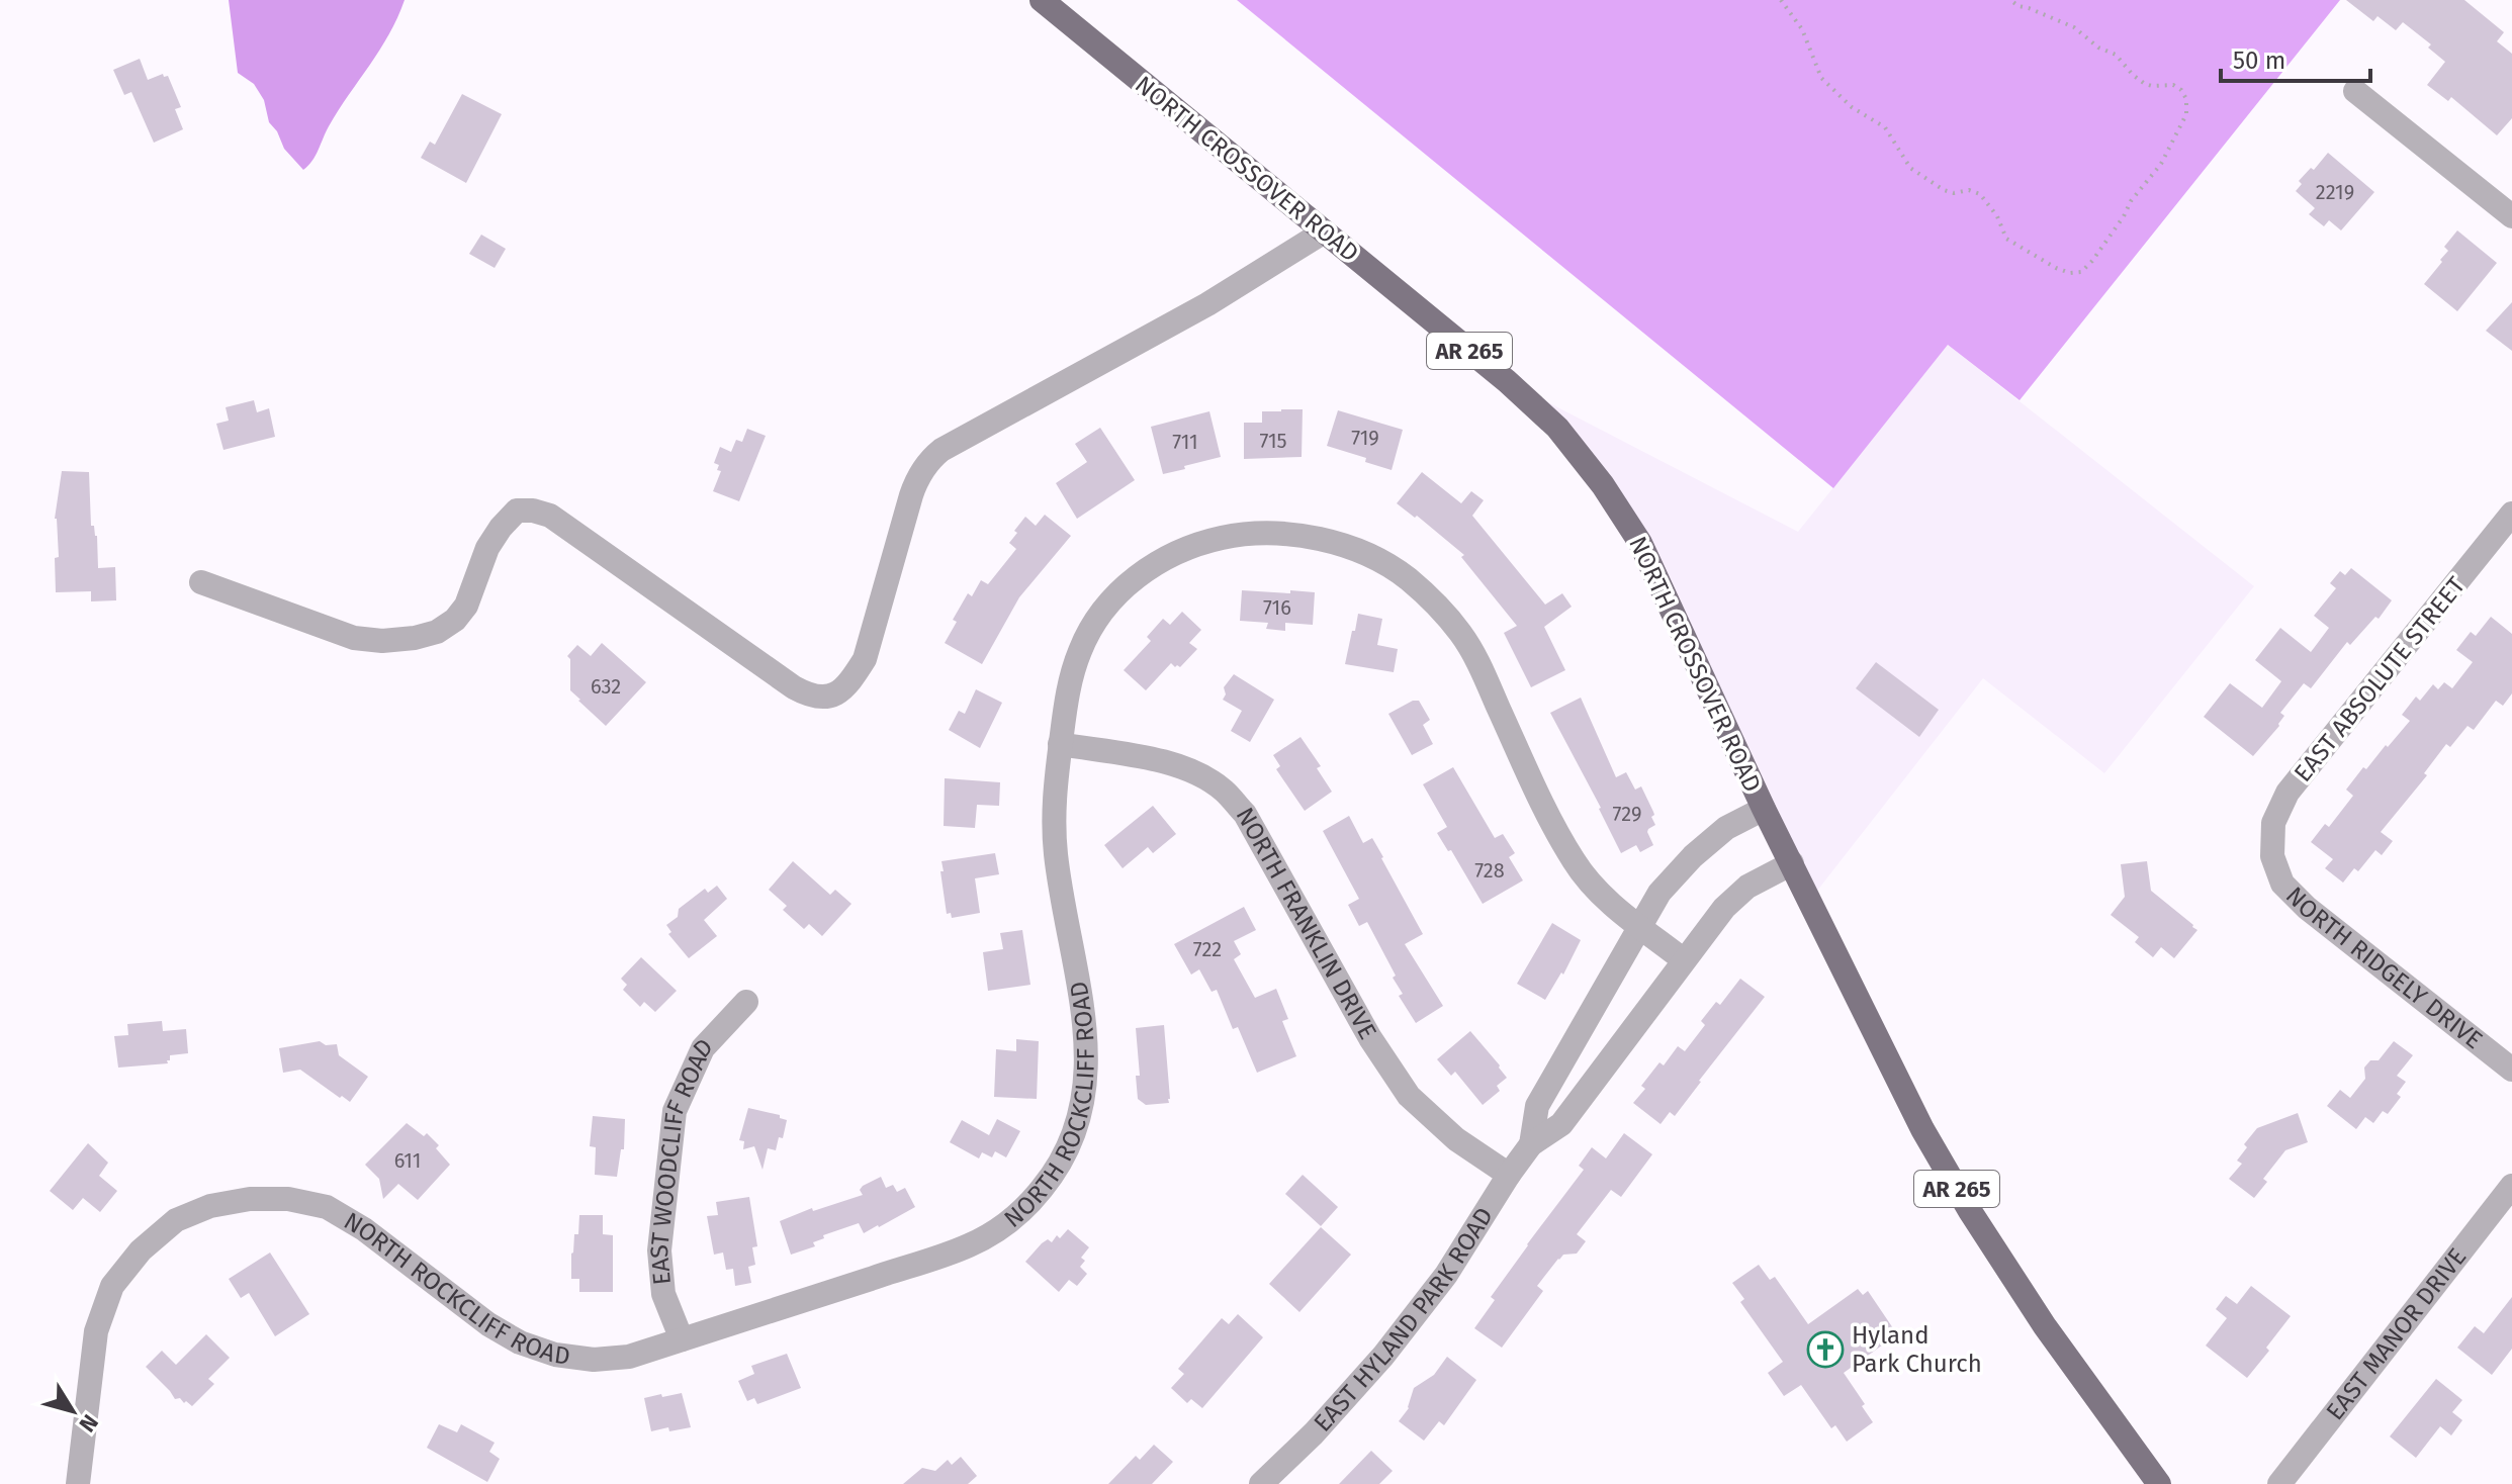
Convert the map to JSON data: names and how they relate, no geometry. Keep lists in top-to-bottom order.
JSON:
{
  "streets": {
    "main road": ["NORTH CROSSOVER ROAD", "AR 265"],
    "street": [
      "EAST ABSOLUTE STREET",
      "NORTH FRANKLIN DRIVE",
      "NORTH RIDGELY DRIVE",
      "NORTH ROCKCLIFF ROAD",
      "EAST WOODCLIFF ROAD",
      "EAST HYLAND PARK ROAD",
      "EAST MANOR DRIVE"
    ]
  },
  "crossings": [
    ["NORTH CROSSOVER ROAD", "EAST HYLAND PARK ROAD"],
    ["EAST ABSOLUTE STREET", "NORTH RIDGELY DRIVE"],
    ["NORTH FRANKLIN DRIVE", "NORTH ROCKCLIFF ROAD"],
    ["NORTH FRANKLIN DRIVE", "EAST HYLAND PARK ROAD"],
    ["NORTH ROCKCLIFF ROAD", "EAST WOODCLIFF ROAD"],
    ["NORTH ROCKCLIFF ROAD", "EAST HYLAND PARK ROAD"]
  ],
  "places": {
    "church": ["Hyland Park Church"]
  },
  "house_numbers": [
    "2219",
    "719",
    "715",
    "711",
    "716",
    "632",
    "729",
    "728",
    "722",
    "611"
  ],
  "scale_bar": "50 m",
  "north": "bottom right"
}
